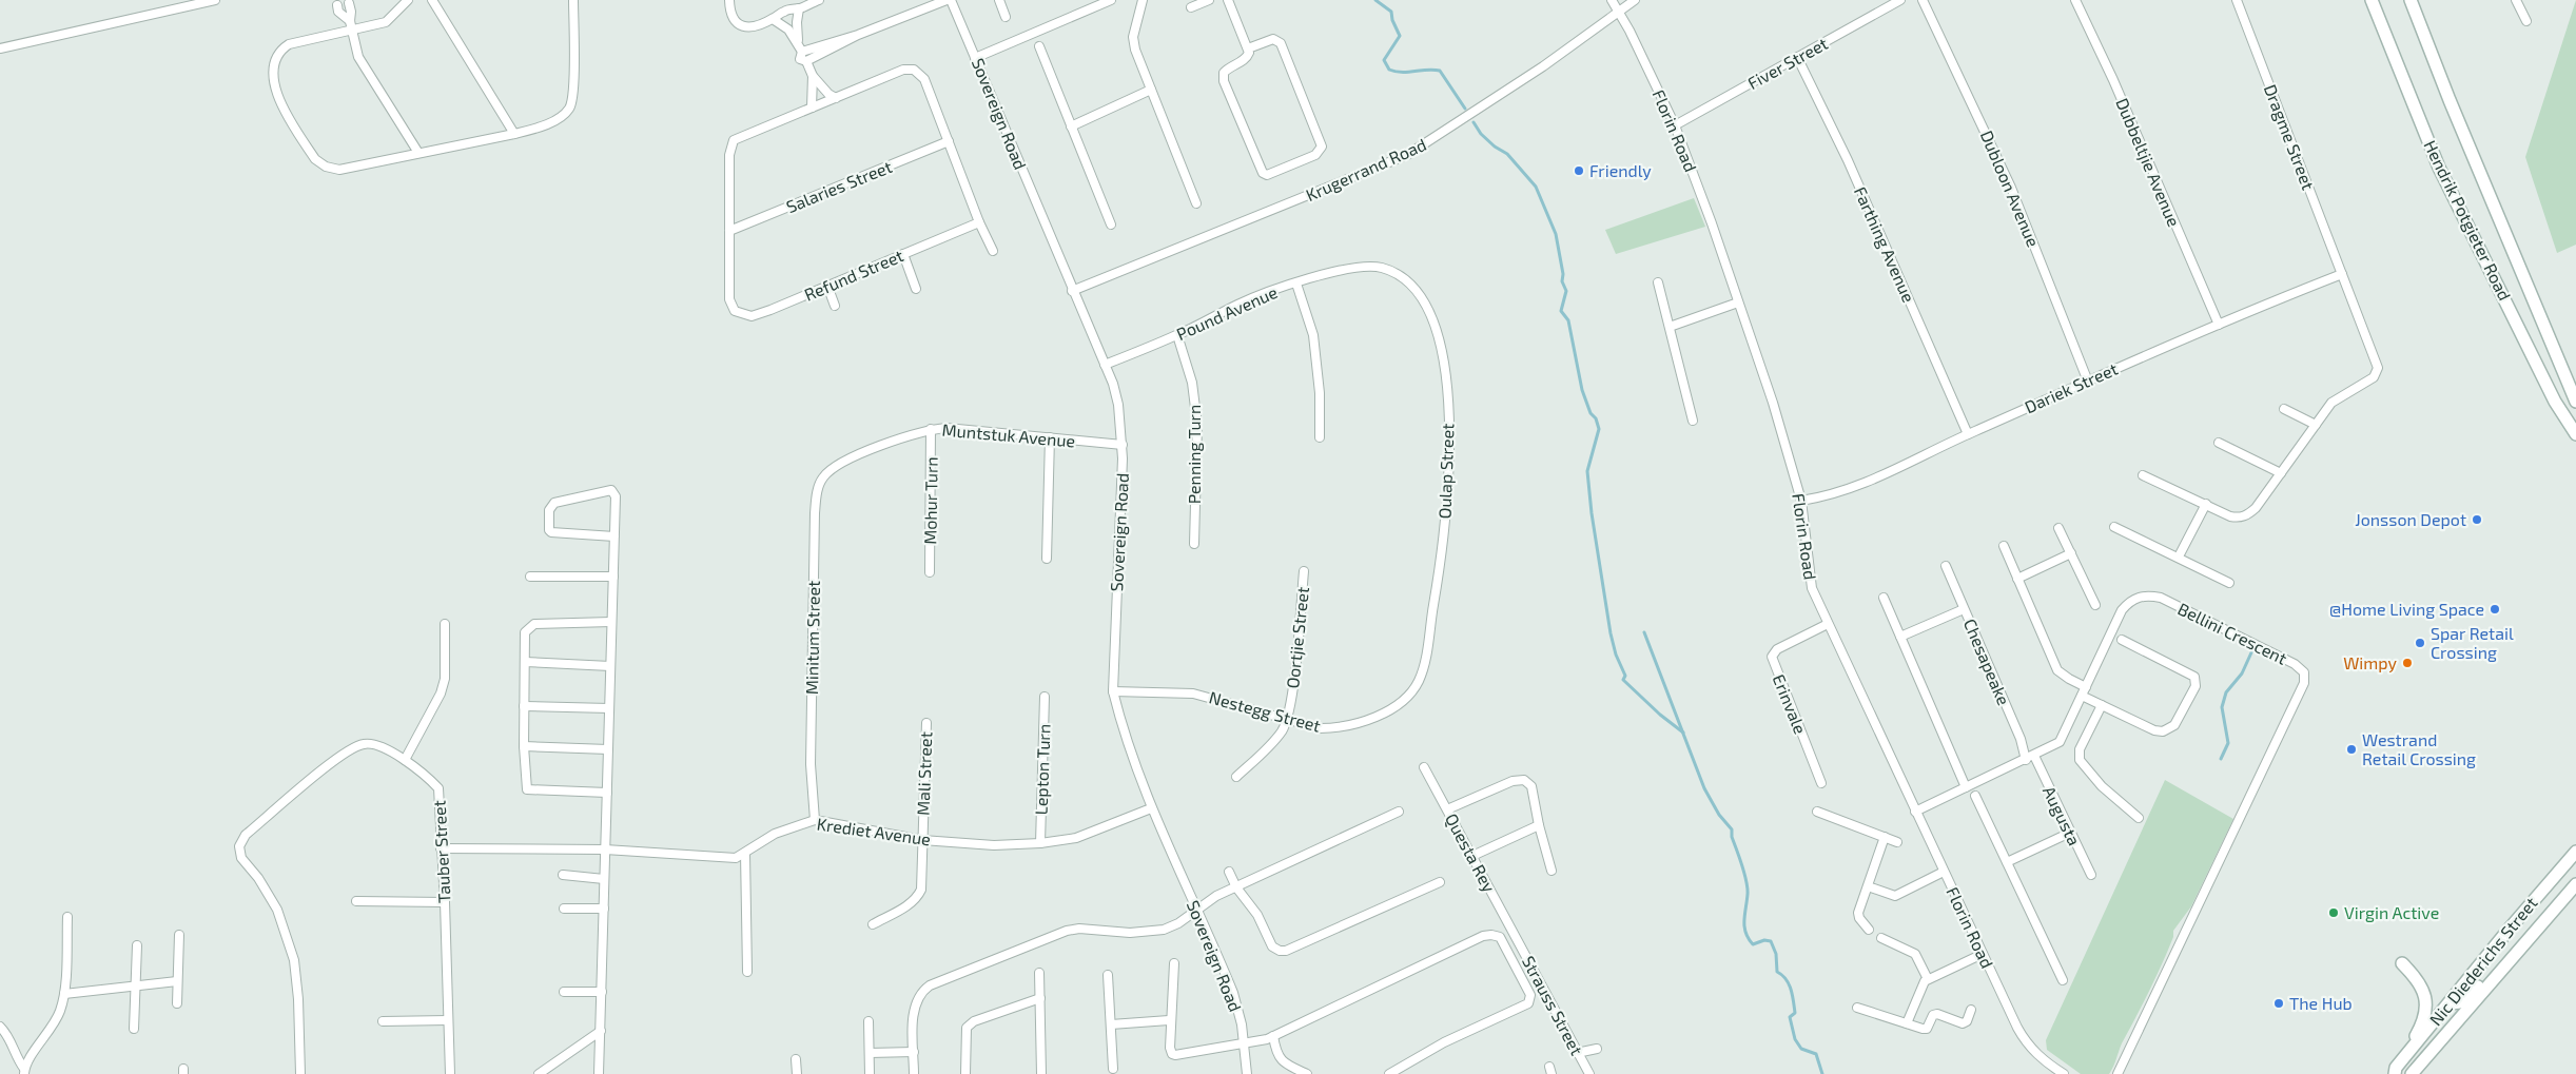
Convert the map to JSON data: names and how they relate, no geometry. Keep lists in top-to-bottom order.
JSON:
{
  "streets": {
    "main road": ["Hendrik Potgieter Road", "Nic Diederichs Street"],
    "street": [
      "Fiver Street",
      "Sovereign Road",
      "Florin Road",
      "Dragme Street",
      "Dubbeltjie Avenue",
      "Krugerrand Road",
      "Salaries Street",
      "Dubloon Avenue",
      "Farthing Avenue",
      "Refund Street",
      "Pound Avenue",
      "Dariek Street",
      "Muntstuk Avenue",
      "Penning Turn",
      "Oulap Street",
      "Mohur Turn",
      "Bellini Crescent",
      "Minitum Street",
      "Oortjie Street",
      "Chesapeake",
      "Erinvale",
      "Nestegg Street",
      "Lepton Turn",
      "Mali Street",
      "Augusta",
      "Krediet Avenue",
      "Tauber Street",
      "Questa Rey",
      "Strauss Street"
    ]
  },
  "crossings": [
    ["Fiver Street", "Florin Road"],
    ["Fiver Street", "Farthing Avenue"],
    ["Sovereign Road", "Krugerrand Road"],
    ["Sovereign Road", "Pound Avenue"],
    ["Sovereign Road", "Muntstuk Avenue"],
    ["Sovereign Road", "Nestegg Street"],
    ["Sovereign Road", "Krediet Avenue"],
    ["Florin Road", "Krugerrand Road"],
    ["Florin Road", "Dariek Street"],
    ["Florin Road", "Bellini Crescent"],
    ["Florin Road", "Erinvale"],
    ["Dragme Street", "Dariek Street"],
    ["Dubbeltjie Avenue", "Dariek Street"],
    ["Salaries Street", "Refund Street"],
    ["Dubloon Avenue", "Dariek Street"],
    ["Farthing Avenue", "Dariek Street"],
    ["Pound Avenue", "Penning Turn"],
    ["Pound Avenue", "Oulap Street"],
    ["Muntstuk Avenue", "Mohur Turn"],
    ["Muntstuk Avenue", "Minitum Street"],
    ["Oulap Street", "Nestegg Street"],
    ["Bellini Crescent", "Chesapeake"],
    ["Bellini Crescent", "Augusta"],
    ["Minitum Street", "Krediet Avenue"],
    ["Oortjie Street", "Nestegg Street"],
    ["Chesapeake", "Augusta"],
    ["Lepton Turn", "Krediet Avenue"],
    ["Mali Street", "Krediet Avenue"],
    ["Krediet Avenue", "Tauber Street"],
    ["Questa Rey", "Strauss Street"]
  ],
  "places": [
    "Friendly",
    "Jonsson Depot",
    "@Home Living Space",
    "Spar Retail Crossing",
    "Wimpy",
    "Westrand Retail Crossing",
    "Virgin Active",
    "The Hub"
  ]
}
